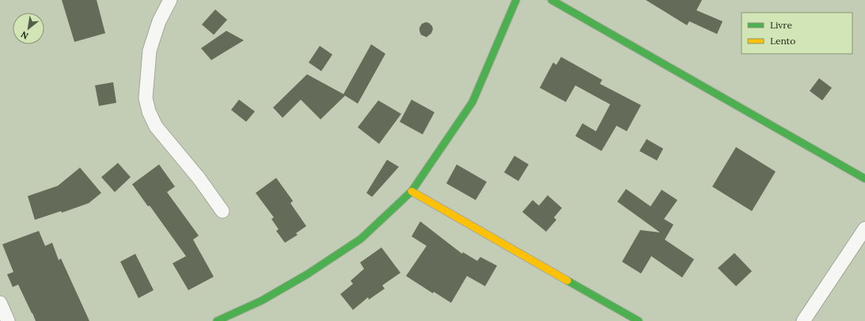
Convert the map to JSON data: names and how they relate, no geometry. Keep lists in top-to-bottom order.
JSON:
{
  "legend": ["Livre", "Lento"],
  "north": "bottom left"
}
